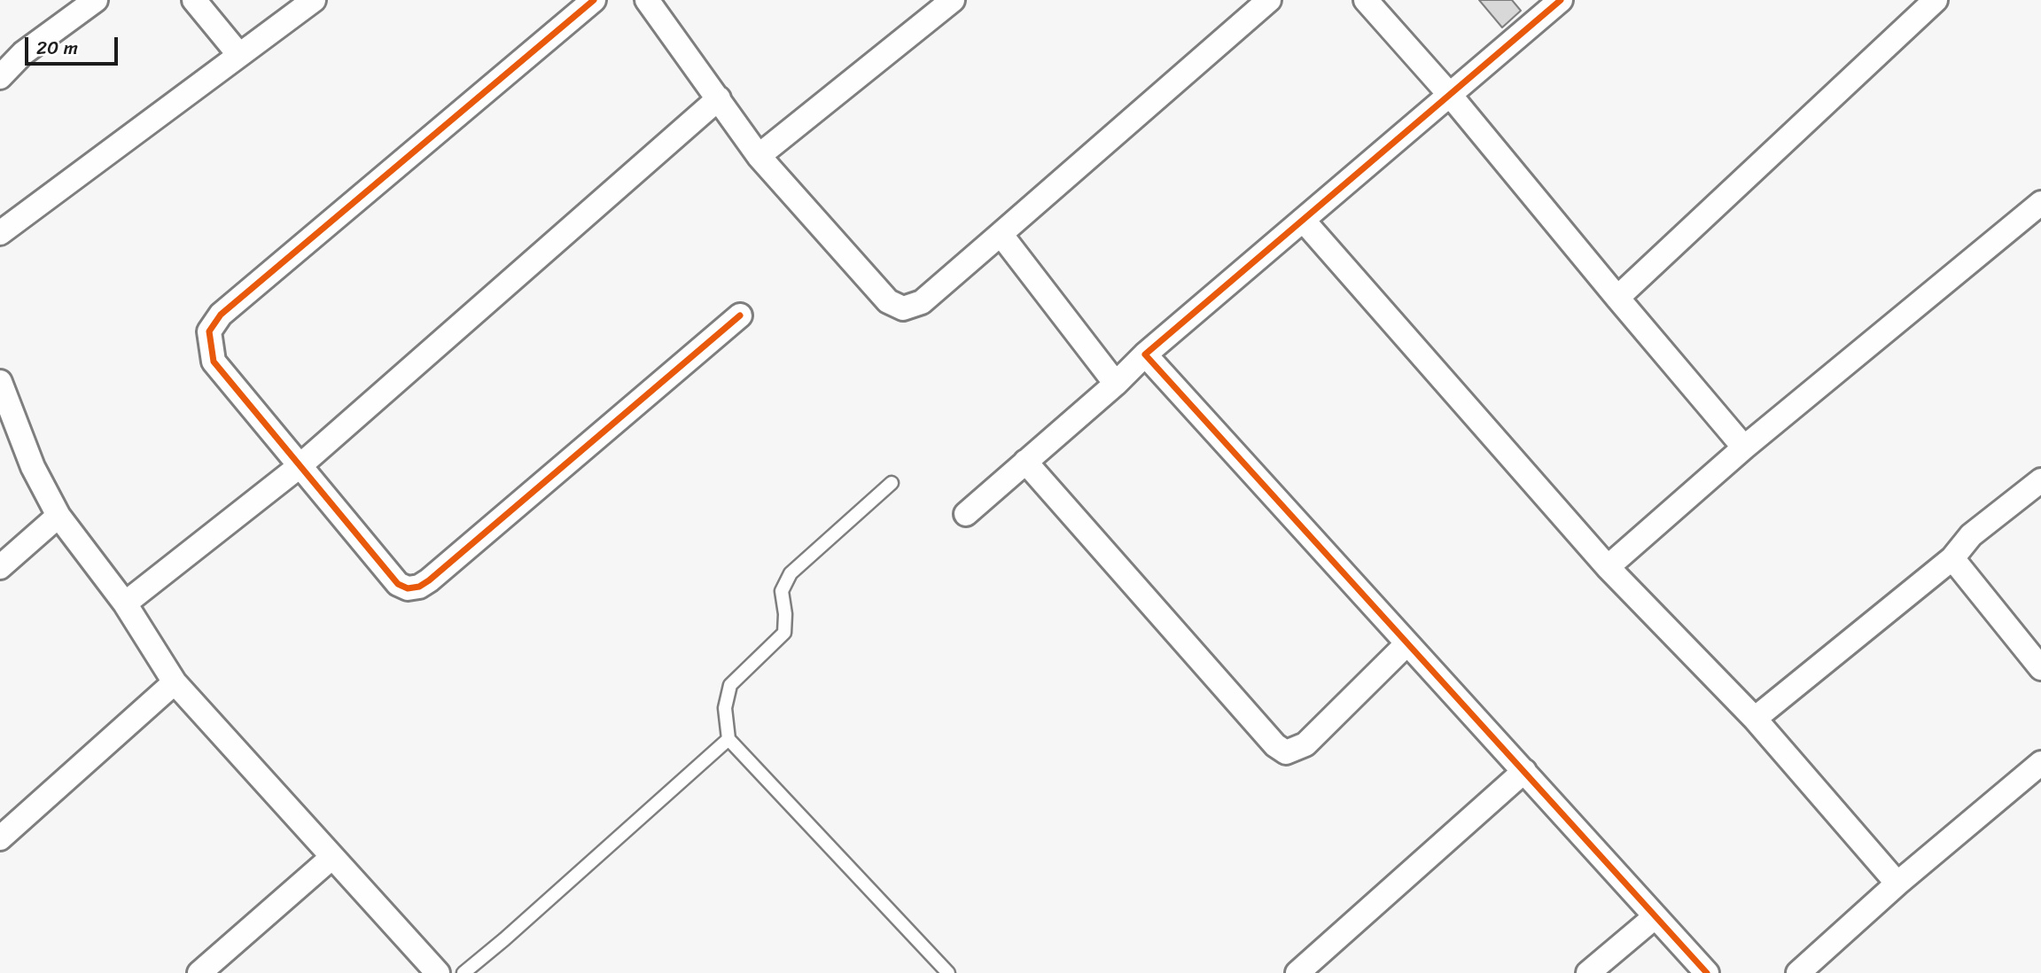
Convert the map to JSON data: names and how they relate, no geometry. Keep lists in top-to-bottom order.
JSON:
{
  "scale_bar": "20 m"
}
